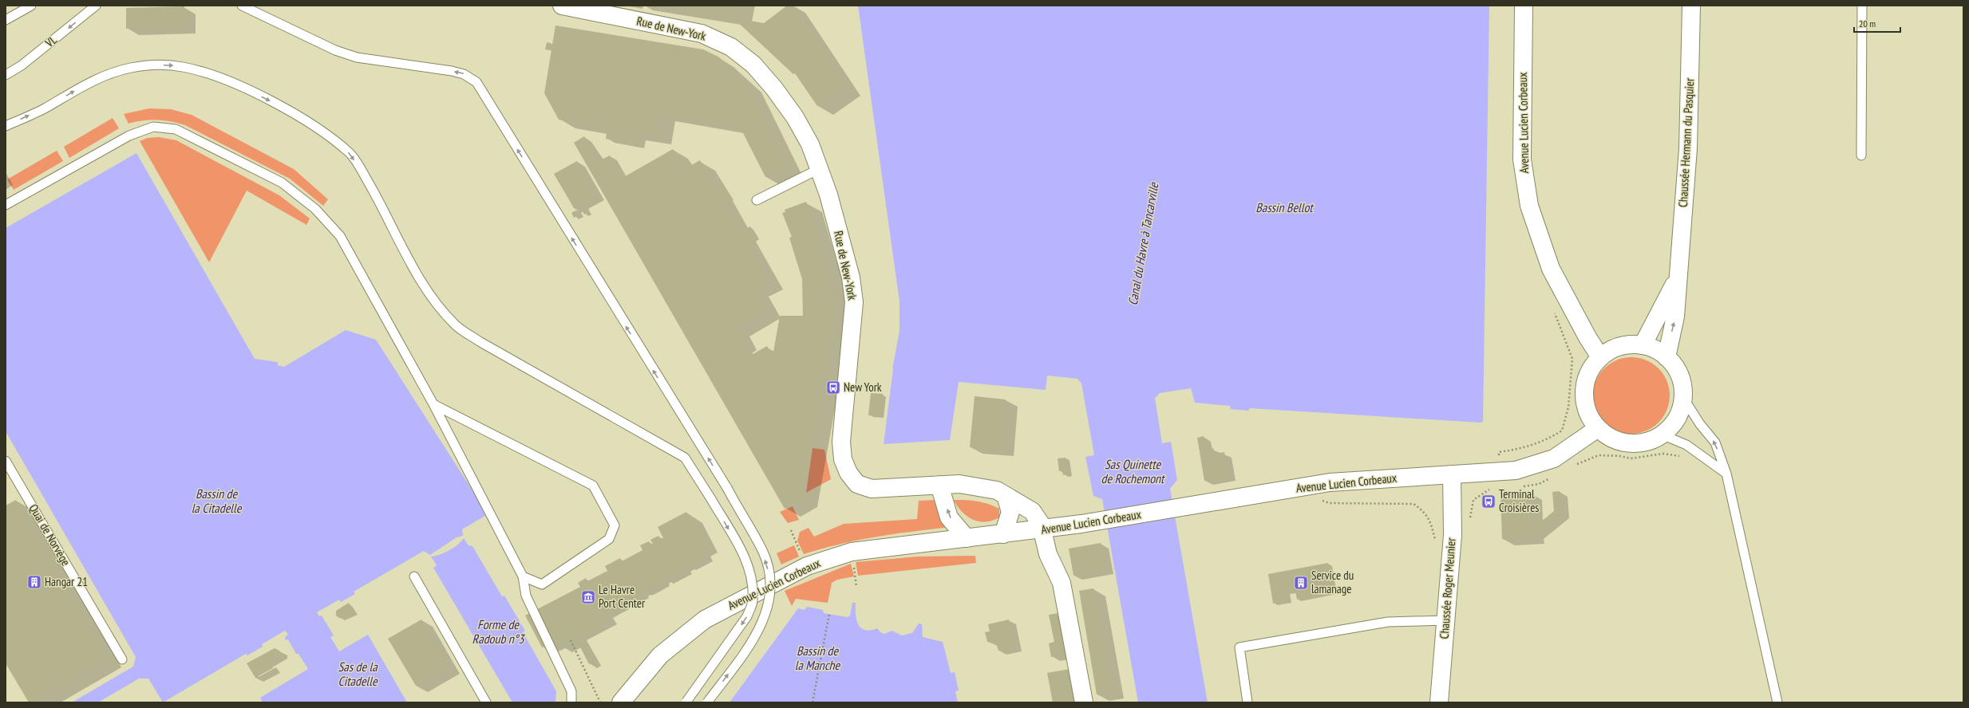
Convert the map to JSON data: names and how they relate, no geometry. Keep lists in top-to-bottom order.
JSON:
{
  "streets": {
    "street": [
      "Rue de New-York",
      "Avenue Lucien Corbeaux",
      "Chaussée Hermann du Pasquier",
      "Chaussée Roger Meunier"
    ],
    "lane": ["VL", "Quai de Norvège"]
  },
  "crossings": [
    ["Rue de New-York", "Avenue Lucien Corbeaux"],
    ["Avenue Lucien Corbeaux", "Chaussée Hermann du Pasquier"],
    ["Avenue Lucien Corbeaux", "Chaussée Roger Meunier"]
  ],
  "one_way": ["VL"],
  "water": [
    "Bassin Bellot",
    "Canal du Havre à Tancarville",
    "Sas Quinette de Rochemont",
    "Bassin de la Citadelle",
    "Forme de Radoub n°3",
    "Bassin de la Manche",
    "Sas de la Citadelle"
  ],
  "places": {
    "bus stop": ["New York", "Terminal Croisières"],
    "building": ["Hangar 21", "Service du lamanage"],
    "museum": ["Le Havre Port Center"]
  },
  "scale_bar": "20 m"
}
